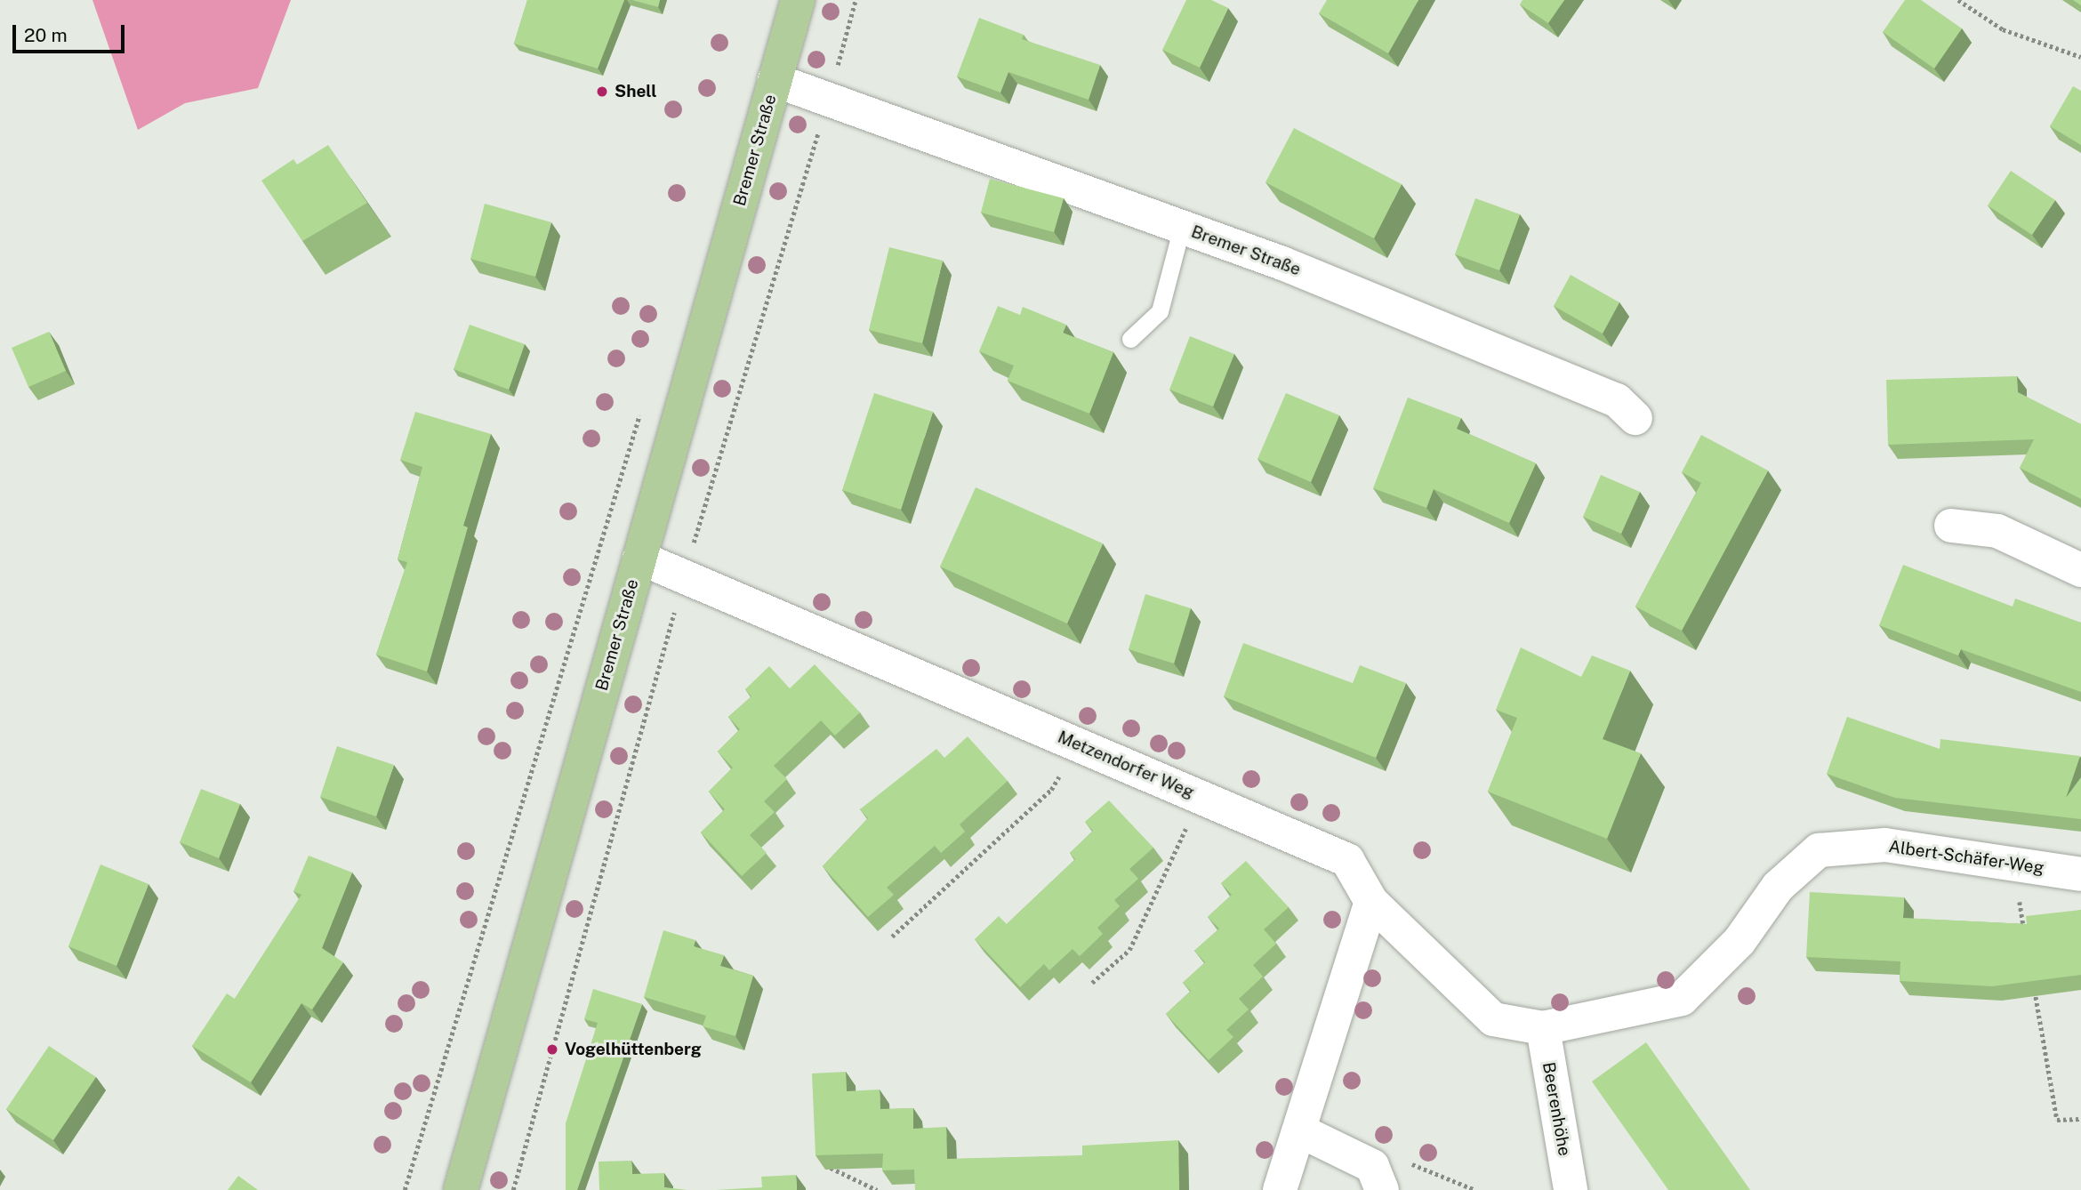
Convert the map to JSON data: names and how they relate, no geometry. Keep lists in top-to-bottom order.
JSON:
{
  "streets": {
    "main road": ["Bremer Straße"],
    "street": ["Metzendorfer Weg", "Albert-Schäfer-Weg", "Beerenhöhe"]
  },
  "crossings": [
    ["Bremer Straße", "Metzendorfer Weg"],
    ["Metzendorfer Weg", "Albert-Schäfer-Weg"],
    ["Albert-Schäfer-Weg", "Beerenhöhe"]
  ],
  "places": ["Shell", "Vogelhüttenberg"],
  "scale_bar": "20 m"
}
